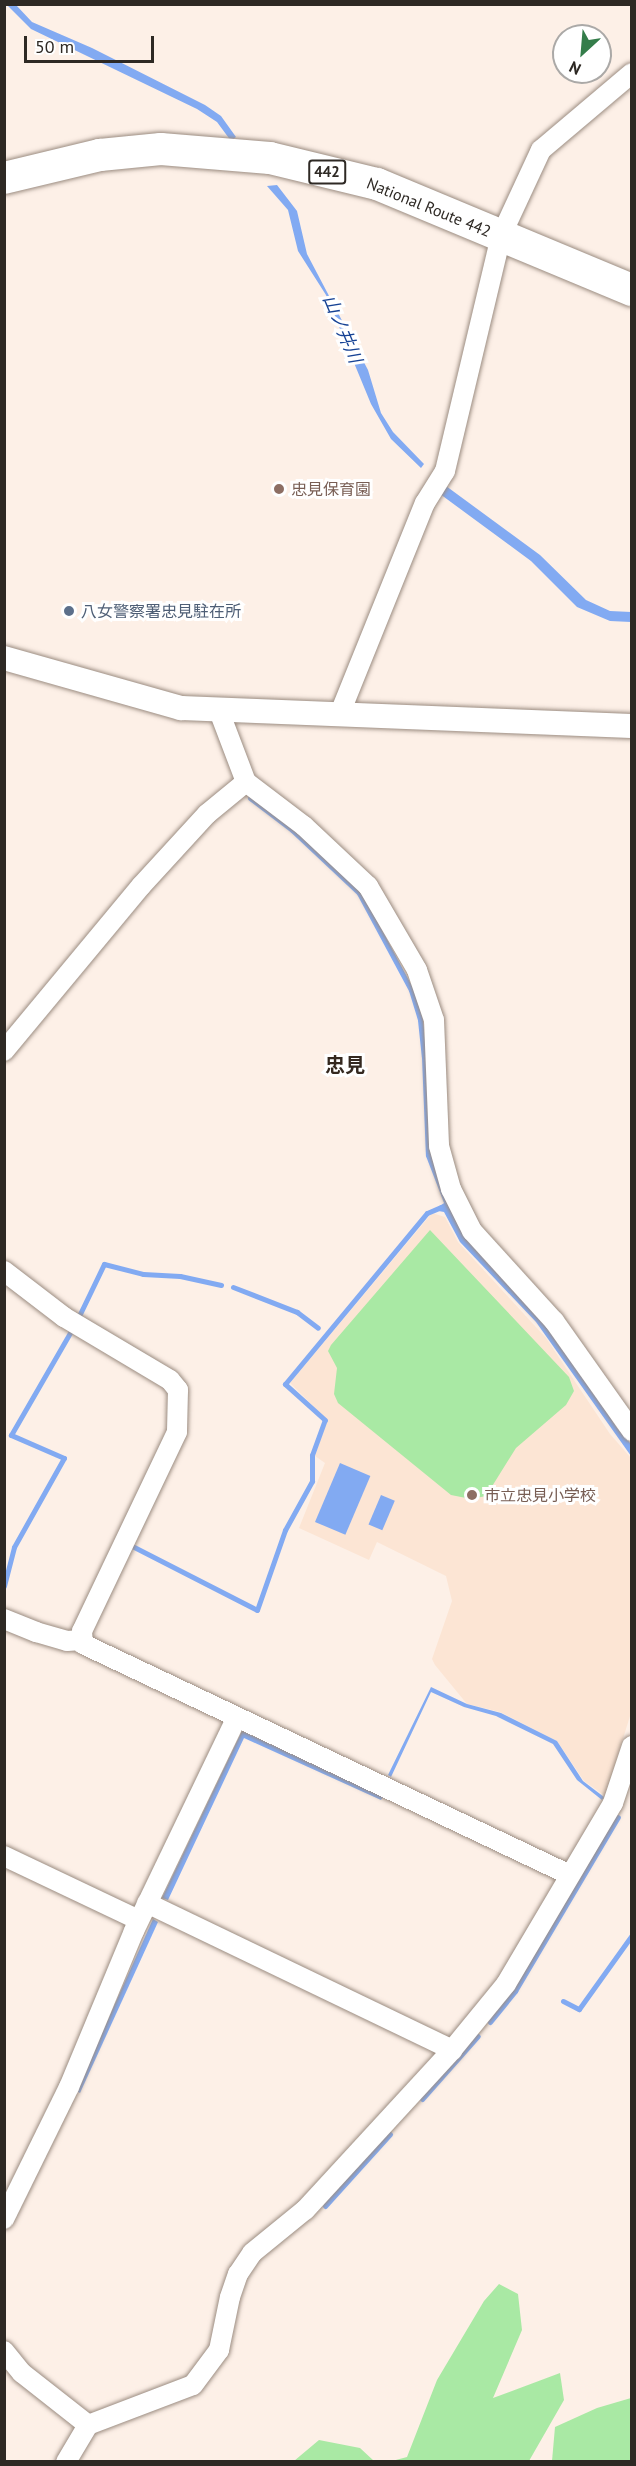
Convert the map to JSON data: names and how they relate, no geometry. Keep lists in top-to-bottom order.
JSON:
{
  "streets": {
    "highway": ["442", "National Route 442"]
  },
  "districts": ["忠見"],
  "water": ["山ノ井川"],
  "places": ["忠見保育園", "八女警察署忠見駐在所", "市立忠見小学校"],
  "scale_bar": "50 m",
  "north": "bottom left"
}
